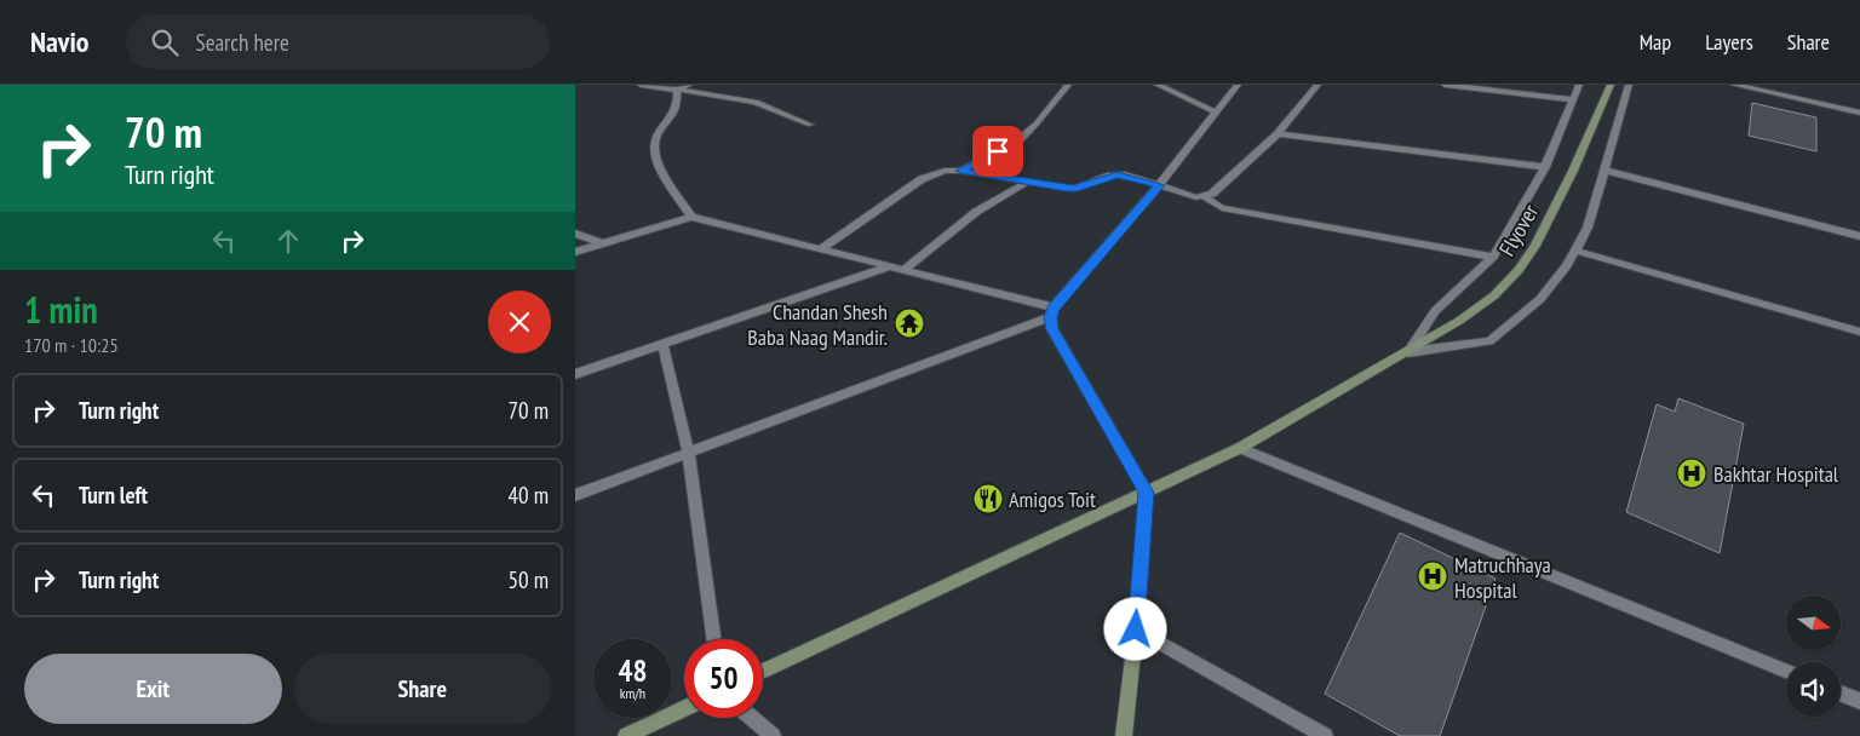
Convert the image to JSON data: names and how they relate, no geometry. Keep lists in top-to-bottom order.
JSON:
{
  "streets": {
    "main road": ["Flyover"]
  },
  "places": {
    "temple": ["Chandan Shesh Baba Naag Mandir."],
    "hospital": ["Bakhtar Hospital", "Matruchhaya Hospital"],
    "restaurant": ["Amigos Toit"]
  },
  "north": "right",
  "page": {
    "header": "Navio",
    "search": "Search here",
    "nav": ["Map", "Layers", "Share"],
    "turn": ["70 m", "Turn right"],
    "heading": ["1 min", "170 m · 10:25"],
    "list": [
      {
        "name": "Turn right",
        "value": "70 m"
      },
      {
        "name": "Turn left",
        "value": "40 m"
      },
      {
        "name": "Turn right",
        "value": "50 m"
      }
    ],
    "speed": "48 km/h",
    "limit": "50",
    "buttons": ["Exit", "Share"]
  }
}
